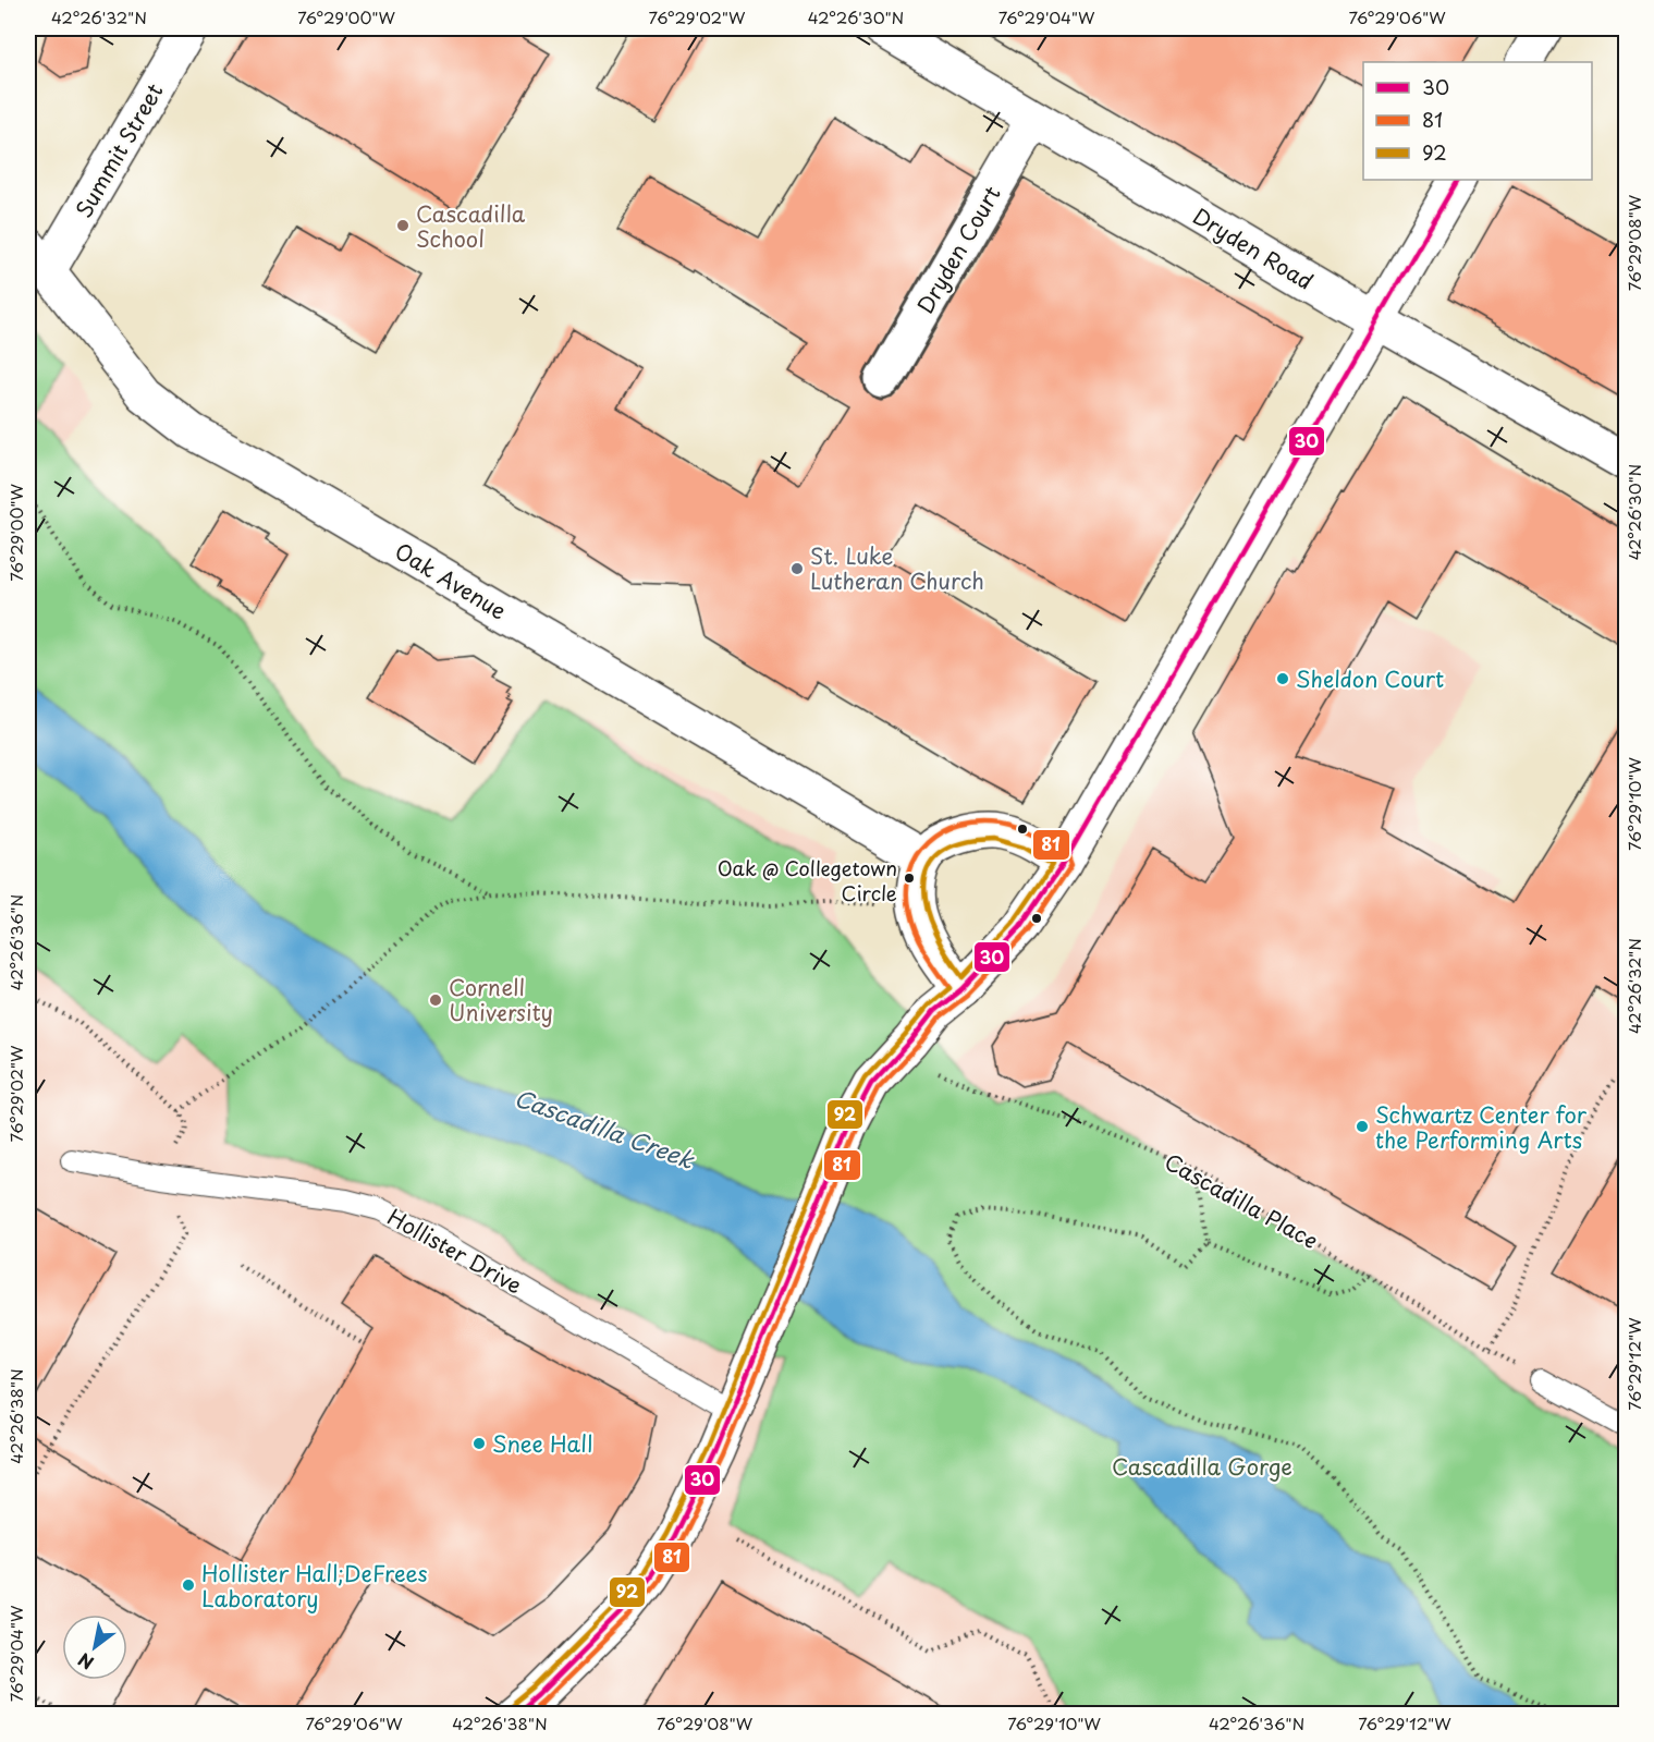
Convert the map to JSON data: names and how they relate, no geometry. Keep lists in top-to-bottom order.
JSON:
{
  "streets": {
    "street": [
      "Summit Street",
      "Dryden Road",
      "Dryden Court",
      "Oak Avenue"
    ],
    "lane": ["Hollister Drive"],
    "path": ["Cascadilla Place"]
  },
  "crossings": [
    ["Summit Street", "Oak Avenue"],
    ["Dryden Road", "Dryden Court"]
  ],
  "water": ["Cascadilla Creek"],
  "parks": ["Cascadilla Gorge"],
  "places": [
    "Cascadilla School",
    "St. Luke Lutheran Church",
    "Sheldon Court",
    "Oak @ Collegetown Circle",
    "Cornell University",
    "Schwartz Center for the Performing Arts",
    "Snee Hall",
    "Hollister Hall;DeFrees Laboratory"
  ],
  "lines": ["transit line 30", "transit line 81", "transit line 92"],
  "legend": ["30", "81", "92"],
  "north": "bottom left",
  "coordinates": [
    "42°26'32\"N",
    "76°29'00\"W",
    "76°29'02\"W",
    "42°26'30\"N",
    "76°29'04\"W",
    "76°29'06\"W",
    "76°29'08\"W",
    "76°29'10\"W",
    "42°26'36\"N",
    "76°29'12\"W",
    "42°26'38\"N"
  ]
}
